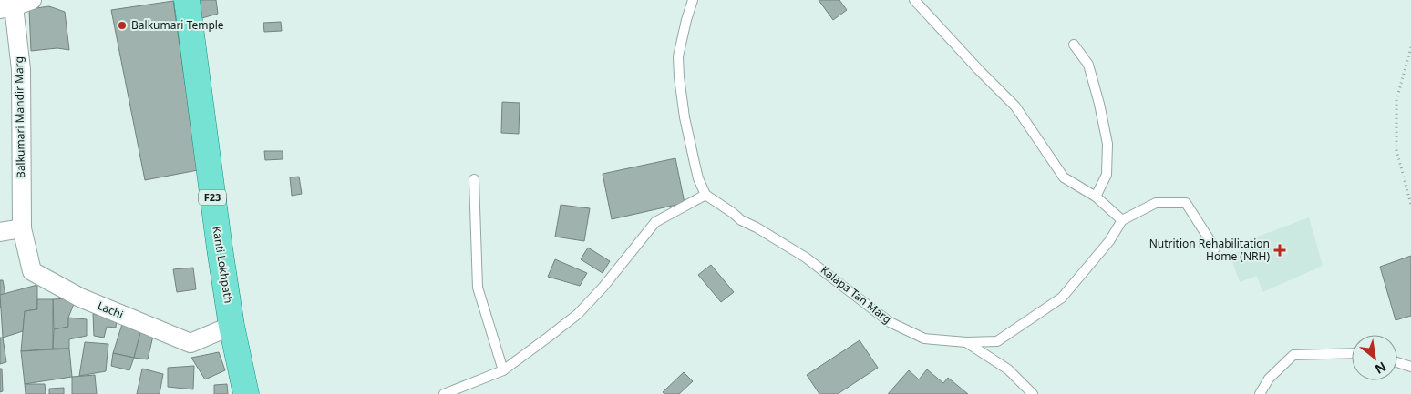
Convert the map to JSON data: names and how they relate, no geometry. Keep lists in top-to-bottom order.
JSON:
{
  "streets": {
    "main road": ["F23", "Kanti Lokhpath"],
    "street": ["Balkumari Mandir Marg", "Lachi"],
    "lane": ["Kalapa Tan Marg"]
  },
  "crossings": [
    ["Balkumari Mandir Marg", "Lachi"],
    ["Kanti Lokhpath", "Lachi"]
  ],
  "places": {
    "other": ["Balkumari Temple"],
    "health": ["Nutrition Rehabilitation Home (NRH)"]
  },
  "north": "bottom right"
}
